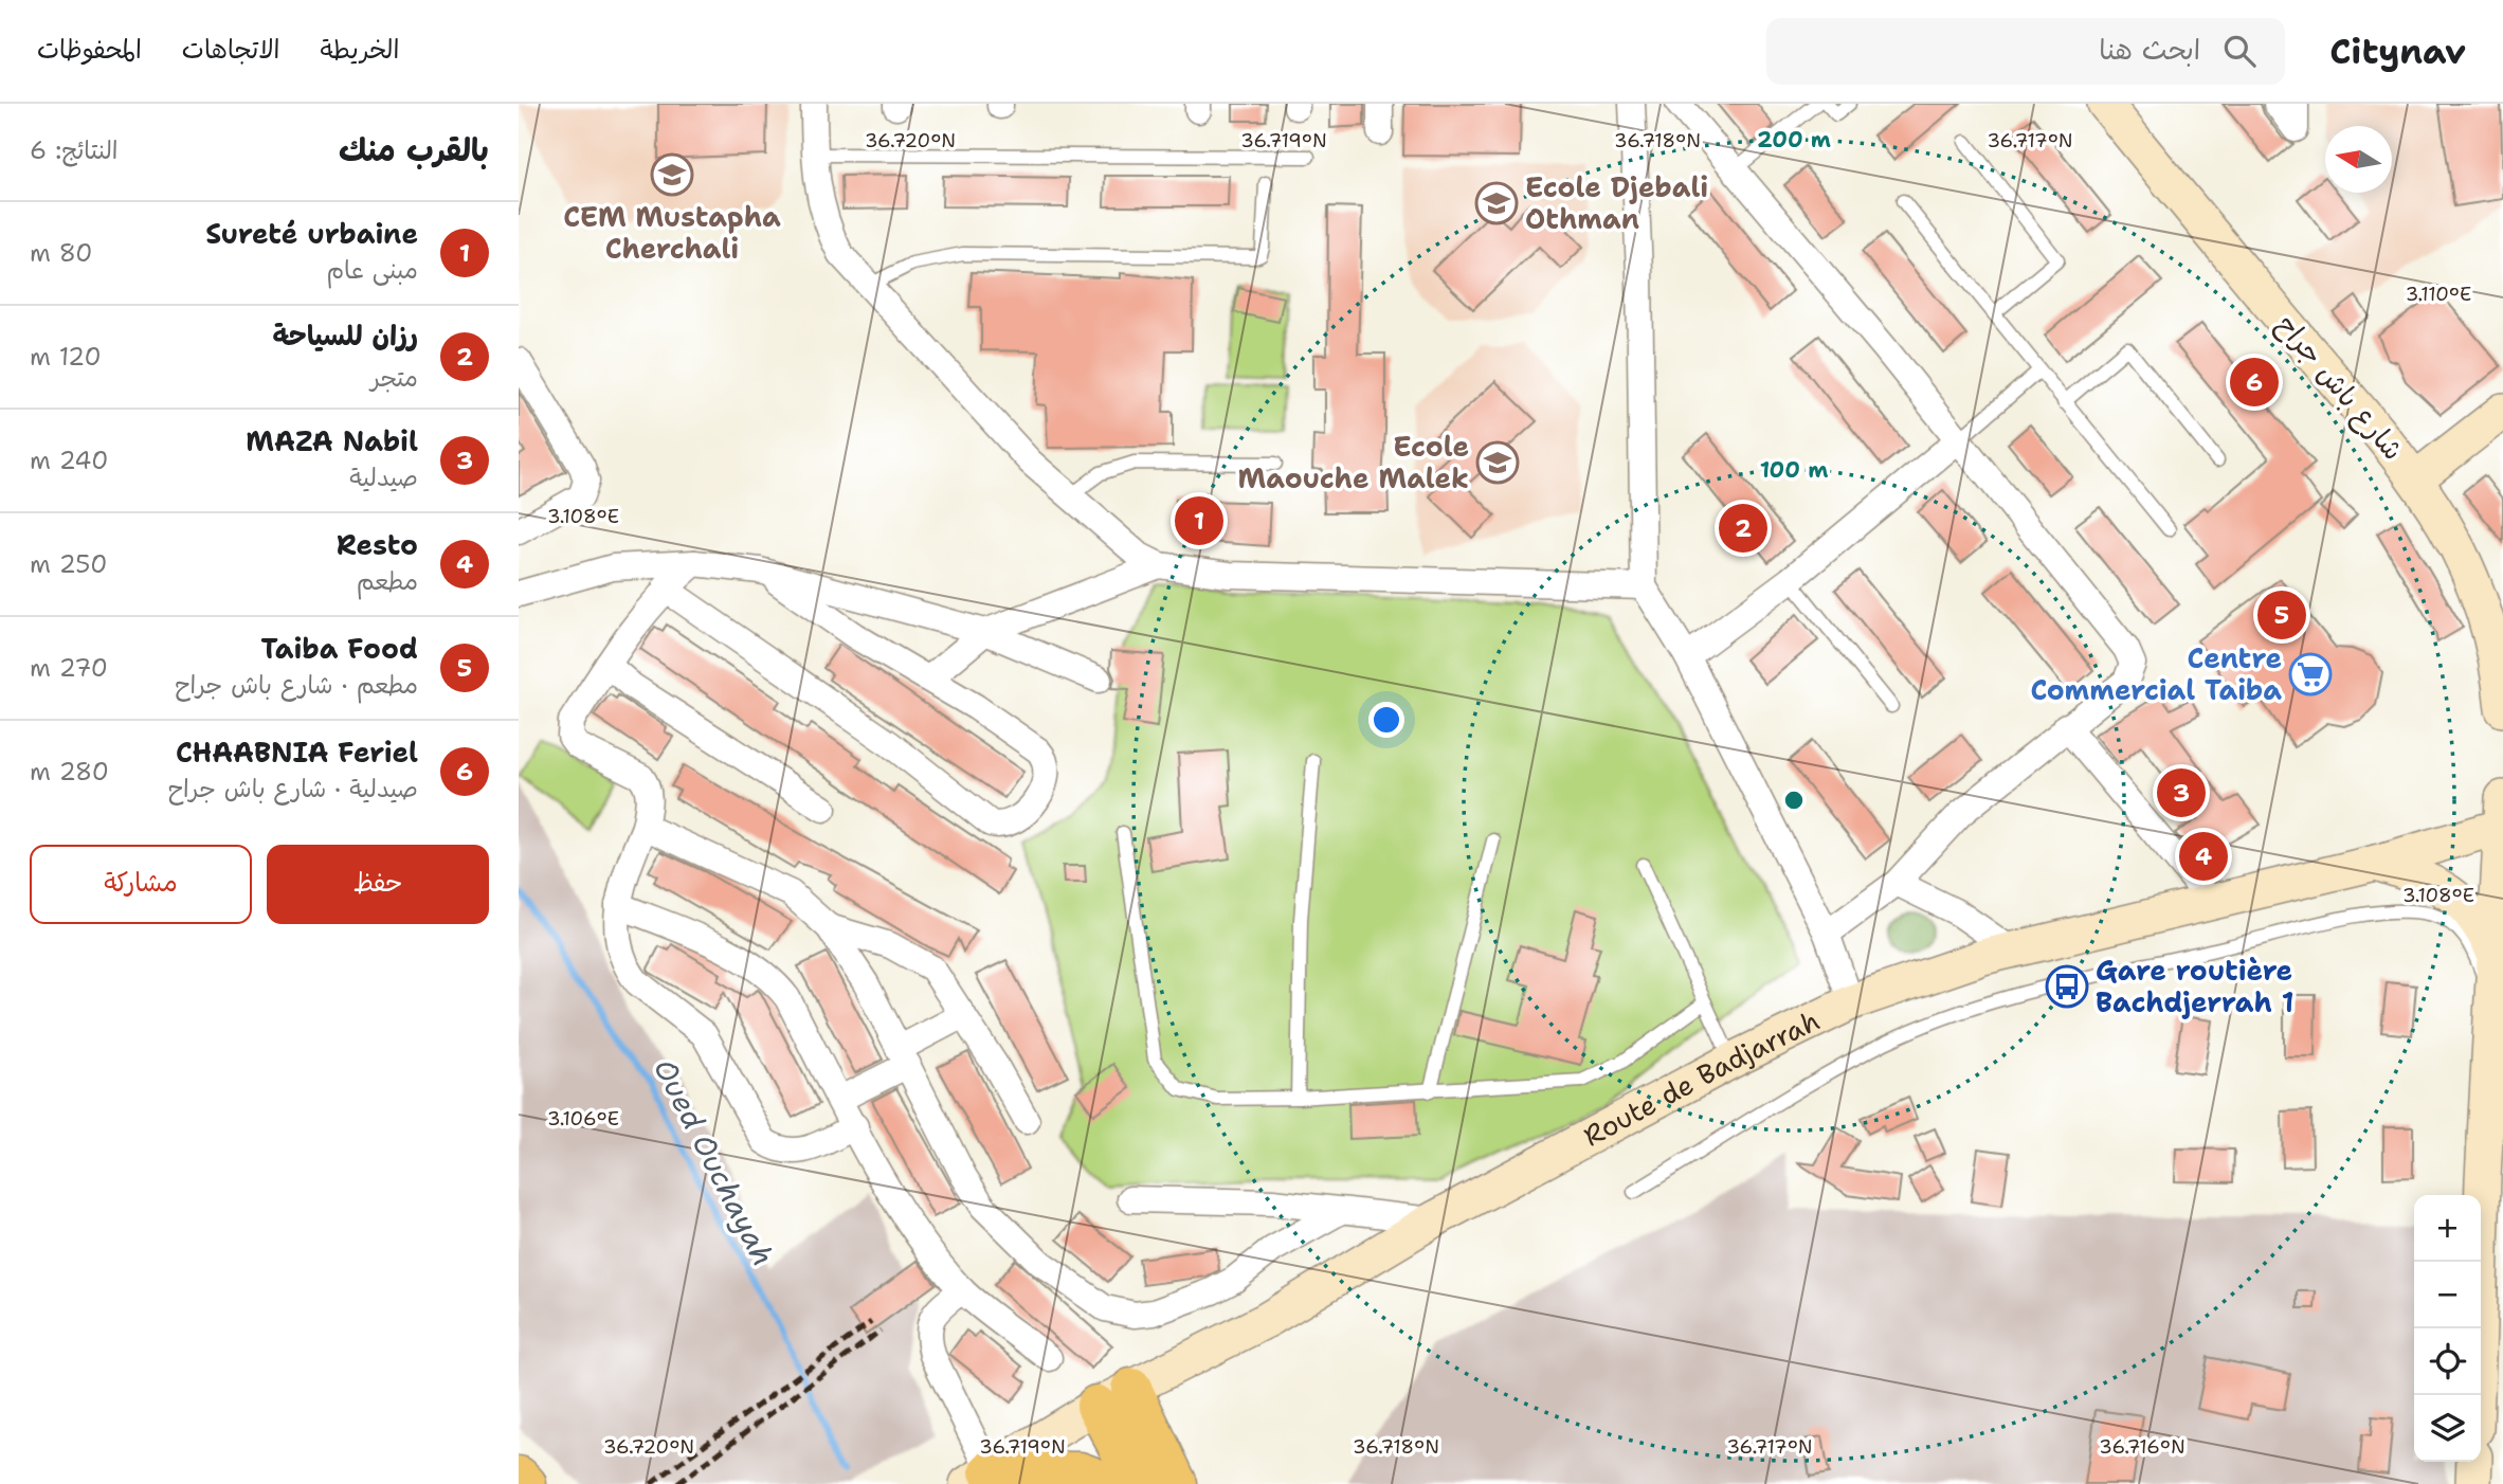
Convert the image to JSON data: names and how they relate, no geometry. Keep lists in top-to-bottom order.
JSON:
{
  "streets": {
    "main road": ["شارع باش جراح", "Route de Badjarrah"]
  },
  "water": ["Oued Ouchayah"],
  "places": {
    "school or university": ["CEM Mustapha Cherchali", "Ecole Djebali Othman", "Ecole Maouche Malek"],
    "supermarket": ["Centre Commercial Taiba"],
    "bus stop": ["Gare routière Bachdjerrah 1"]
  },
  "north": "left",
  "page": {
    "header": "Citynav",
    "search": "ابحث هنا",
    "nav": ["الخريطة", "الاتجاهات", "المحفوظات"],
    "heading": ["بالقرب منك", "النتائج: 6"],
    "list": [
      {
        "mark": "1",
        "name": "Sureté urbaine",
        "note": "مبنى عام",
        "value": "80 m"
      },
      {
        "mark": "2",
        "name": "رزان للسياحة",
        "note": "متجر",
        "value": "120 m"
      },
      {
        "mark": "3",
        "name": "MAZA Nabil",
        "note": "صيدلية",
        "value": "240 m"
      },
      {
        "mark": "4",
        "name": "Resto",
        "note": "مطعم",
        "value": "250 m"
      },
      {
        "mark": "5",
        "name": "Taiba Food",
        "note": "مطعم · شارع باش جراح",
        "value": "270 m"
      },
      {
        "mark": "6",
        "name": "CHAABNIA Feriel",
        "note": "صيدلية · شارع باش جراح",
        "value": "280 m"
      }
    ],
    "pins": [
      "6",
      "1",
      "2",
      "5",
      "3",
      "4"
    ],
    "buttons": ["حفظ", "مشاركة"],
    "map_buttons": ["+", "−"]
  },
  "coordinates": [
    "36.720°N",
    "36.719°N",
    "36.718°N",
    "36.717°N",
    "3.110°E",
    "3.108°E",
    "3.106°E",
    "36.716°N"
  ],
  "rings": ["200 m", "100 m"]
}
